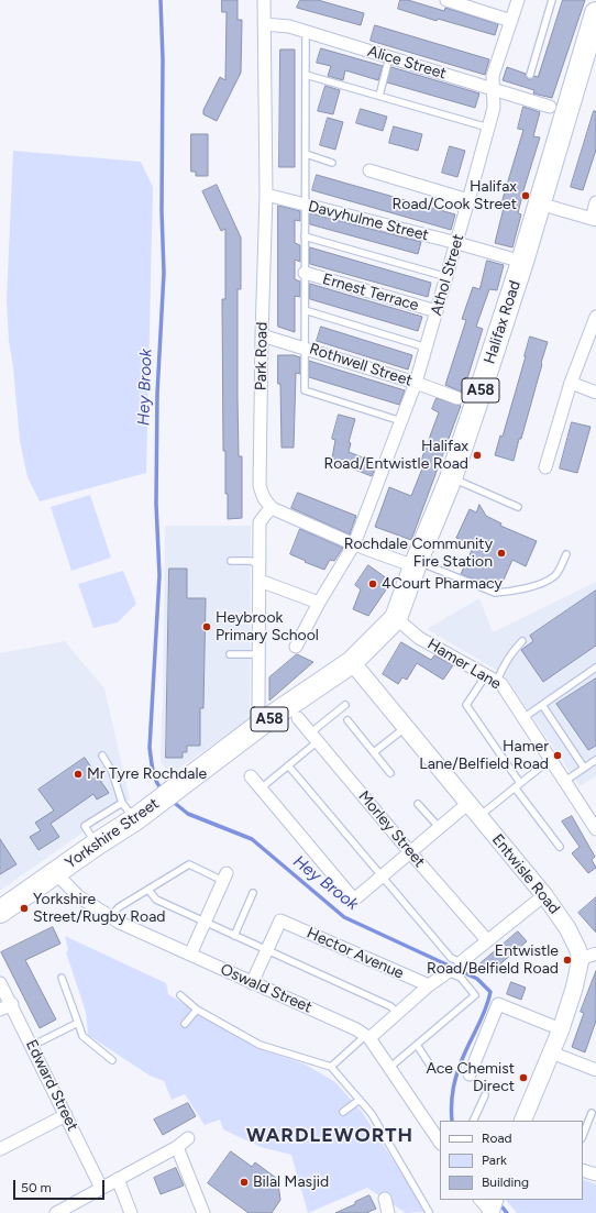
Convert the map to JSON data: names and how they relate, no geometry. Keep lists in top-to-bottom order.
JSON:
{
  "streets": {
    "highway": ["Halifax Road", "A58", "Yorkshire Street"],
    "main road": ["Entwisle Road"],
    "street": [
      "Alice Street",
      "Davyhulme Street",
      "Athol Street",
      "Ernest Terrace",
      "Park Road",
      "Rothwell Street",
      "Hamer Lane",
      "Morley Street",
      "Hector Avenue",
      "Oswald Street",
      "Edward Street"
    ]
  },
  "crossings": [
    ["Alice Street", "Athol Street"],
    ["Alice Street", "Park Road"],
    ["Davyhulme Street", "Athol Street"],
    ["Davyhulme Street", "Halifax Road"],
    ["Davyhulme Street", "Park Road"],
    ["Athol Street", "Ernest Terrace"],
    ["Athol Street", "Rothwell Street"],
    ["Halifax Road", "Hamer Lane"],
    ["Halifax Road", "Yorkshire Street"],
    ["Halifax Road", "Entwisle Road"],
    ["Park Road", "Rothwell Street"],
    ["Yorkshire Street", "Entwisle Road"],
    ["Yorkshire Street", "Oswald Street"]
  ],
  "districts": ["WARDLEWORTH"],
  "water": ["Hey Brook"],
  "places": [
    "Halifax Road/Cook Street",
    "Halifax Road/Entwistle Road",
    "Rochdale Community Fire Station",
    "4Court Pharmacy",
    "Heybrook Primary School",
    "Hamer Lane/Belfield Road",
    "Mr Tyre Rochdale",
    "Yorkshire Street/Rugby Road",
    "Entwistle Road/Belfield Road",
    "Ace Chemist Direct",
    "Bilal Masjid"
  ],
  "legend": ["Road", "Park", "Building"],
  "scale_bar": "50 m"
}
